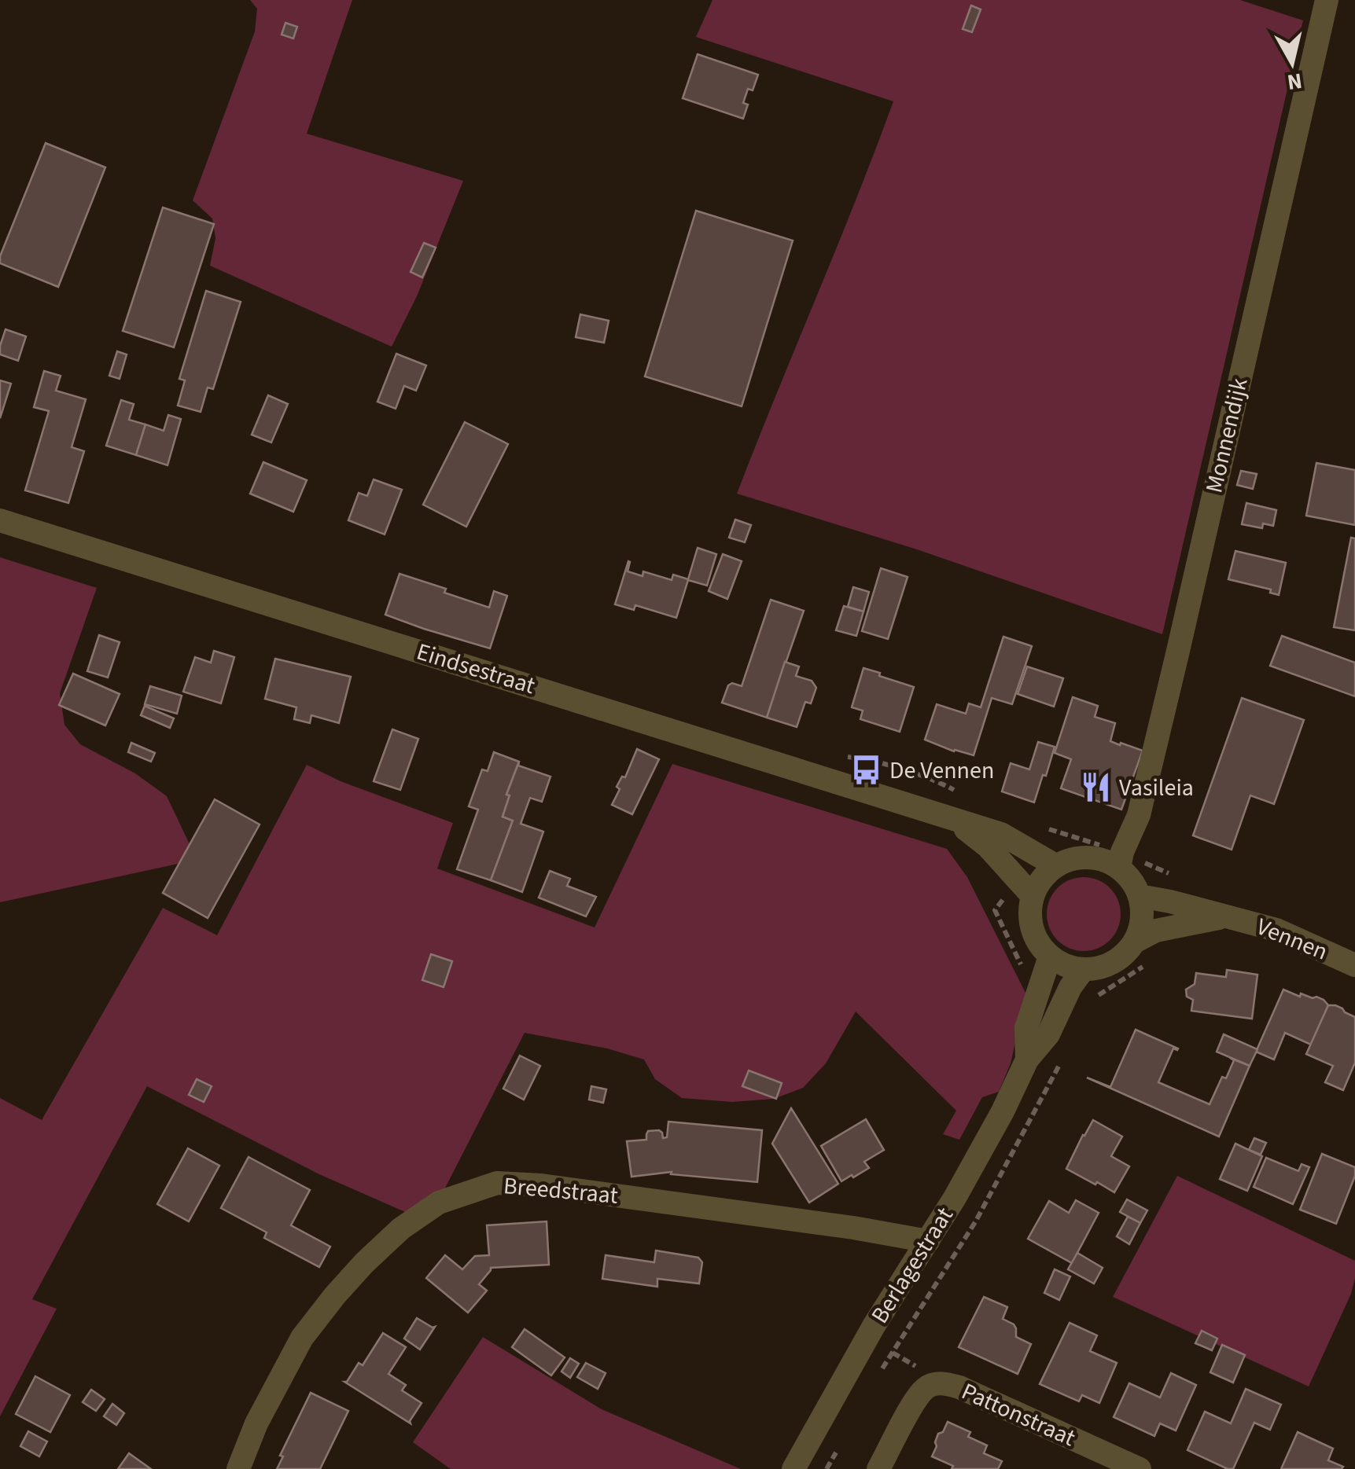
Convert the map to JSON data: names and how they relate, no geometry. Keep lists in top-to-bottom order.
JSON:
{
  "streets": {
    "street": [
      "Monnendijk",
      "Eindsestraat",
      "Vennen",
      "Breedstraat",
      "Berlagestraat",
      "Pattonstraat"
    ]
  },
  "crossings": [
    ["Monnendijk", "Eindsestraat"],
    ["Monnendijk", "Vennen"],
    ["Monnendijk", "Berlagestraat"],
    ["Eindsestraat", "Vennen"],
    ["Eindsestraat", "Berlagestraat"],
    ["Vennen", "Berlagestraat"],
    ["Breedstraat", "Berlagestraat"]
  ],
  "places": {
    "bus stop": ["De Vennen"],
    "restaurant": ["Vasileia"]
  },
  "north": "bottom"
}
